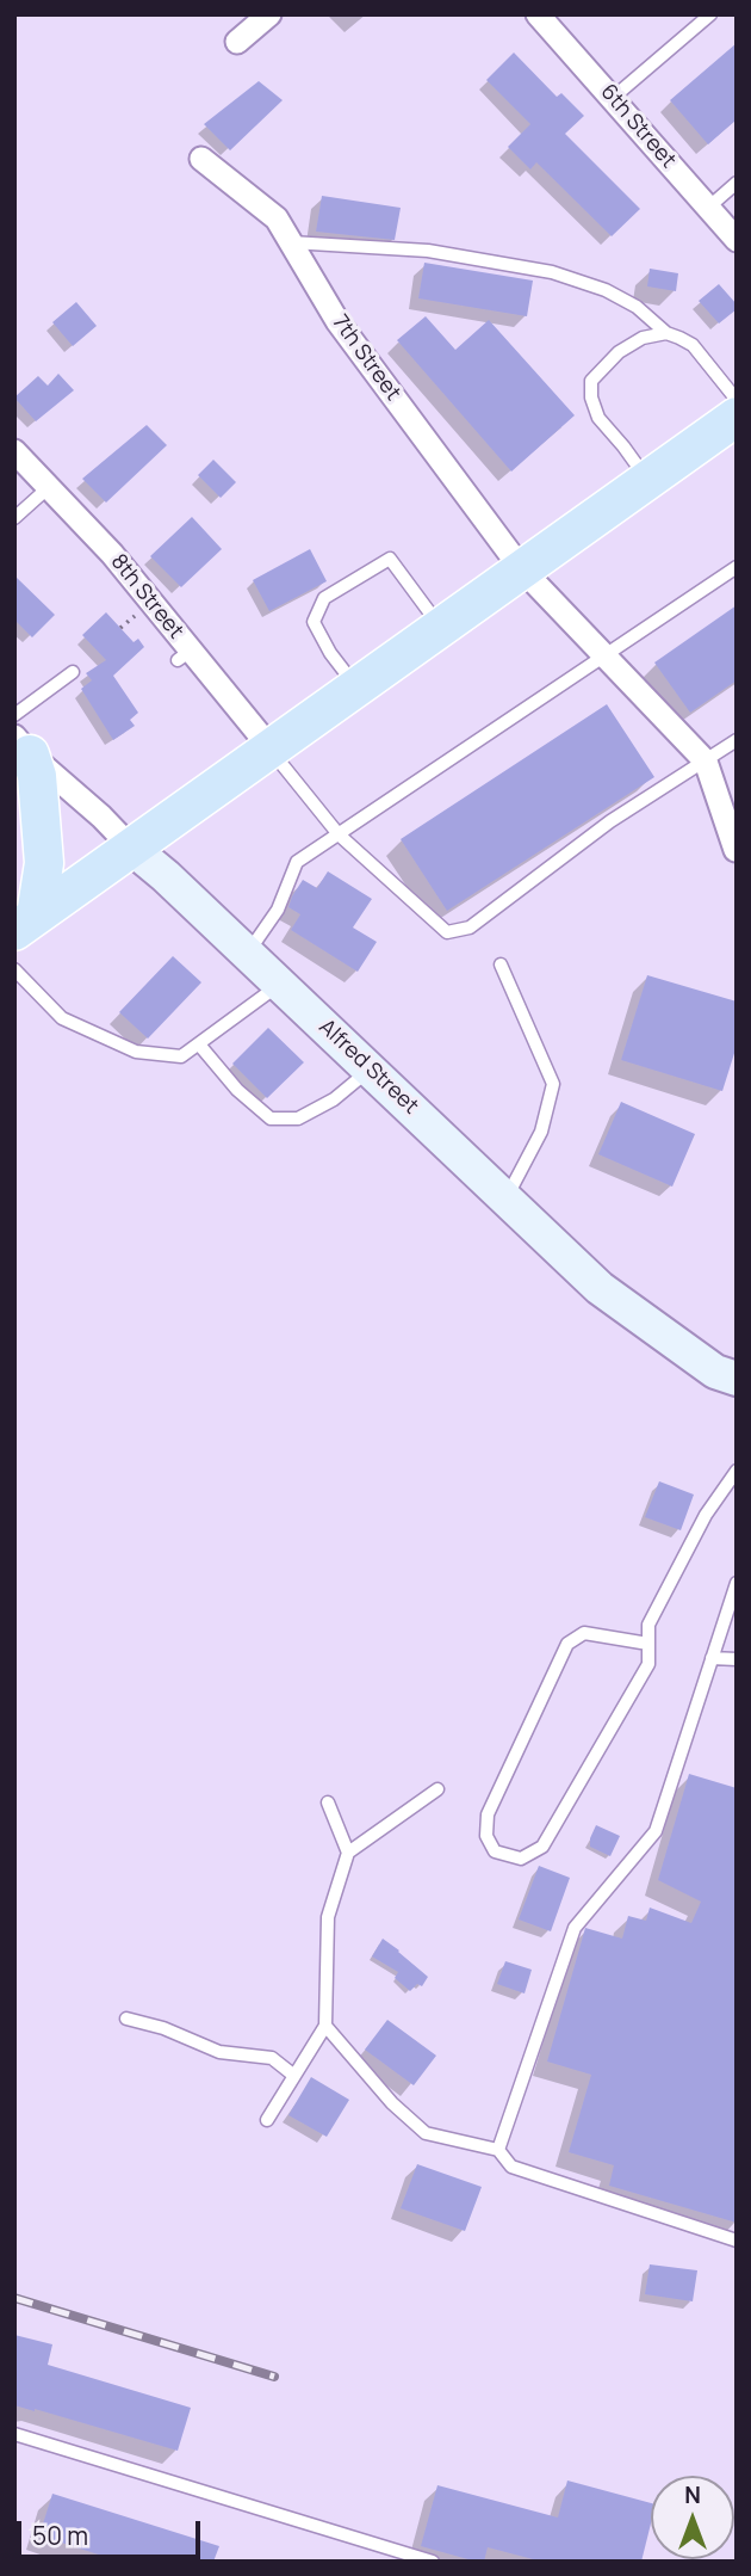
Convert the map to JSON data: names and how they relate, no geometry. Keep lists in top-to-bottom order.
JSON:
{
  "streets": {
    "main road": ["Alfred Street"],
    "street": ["6th Street", "7th Street", "8th Street"]
  },
  "scale_bar": "50 m",
  "north": "top"
}
